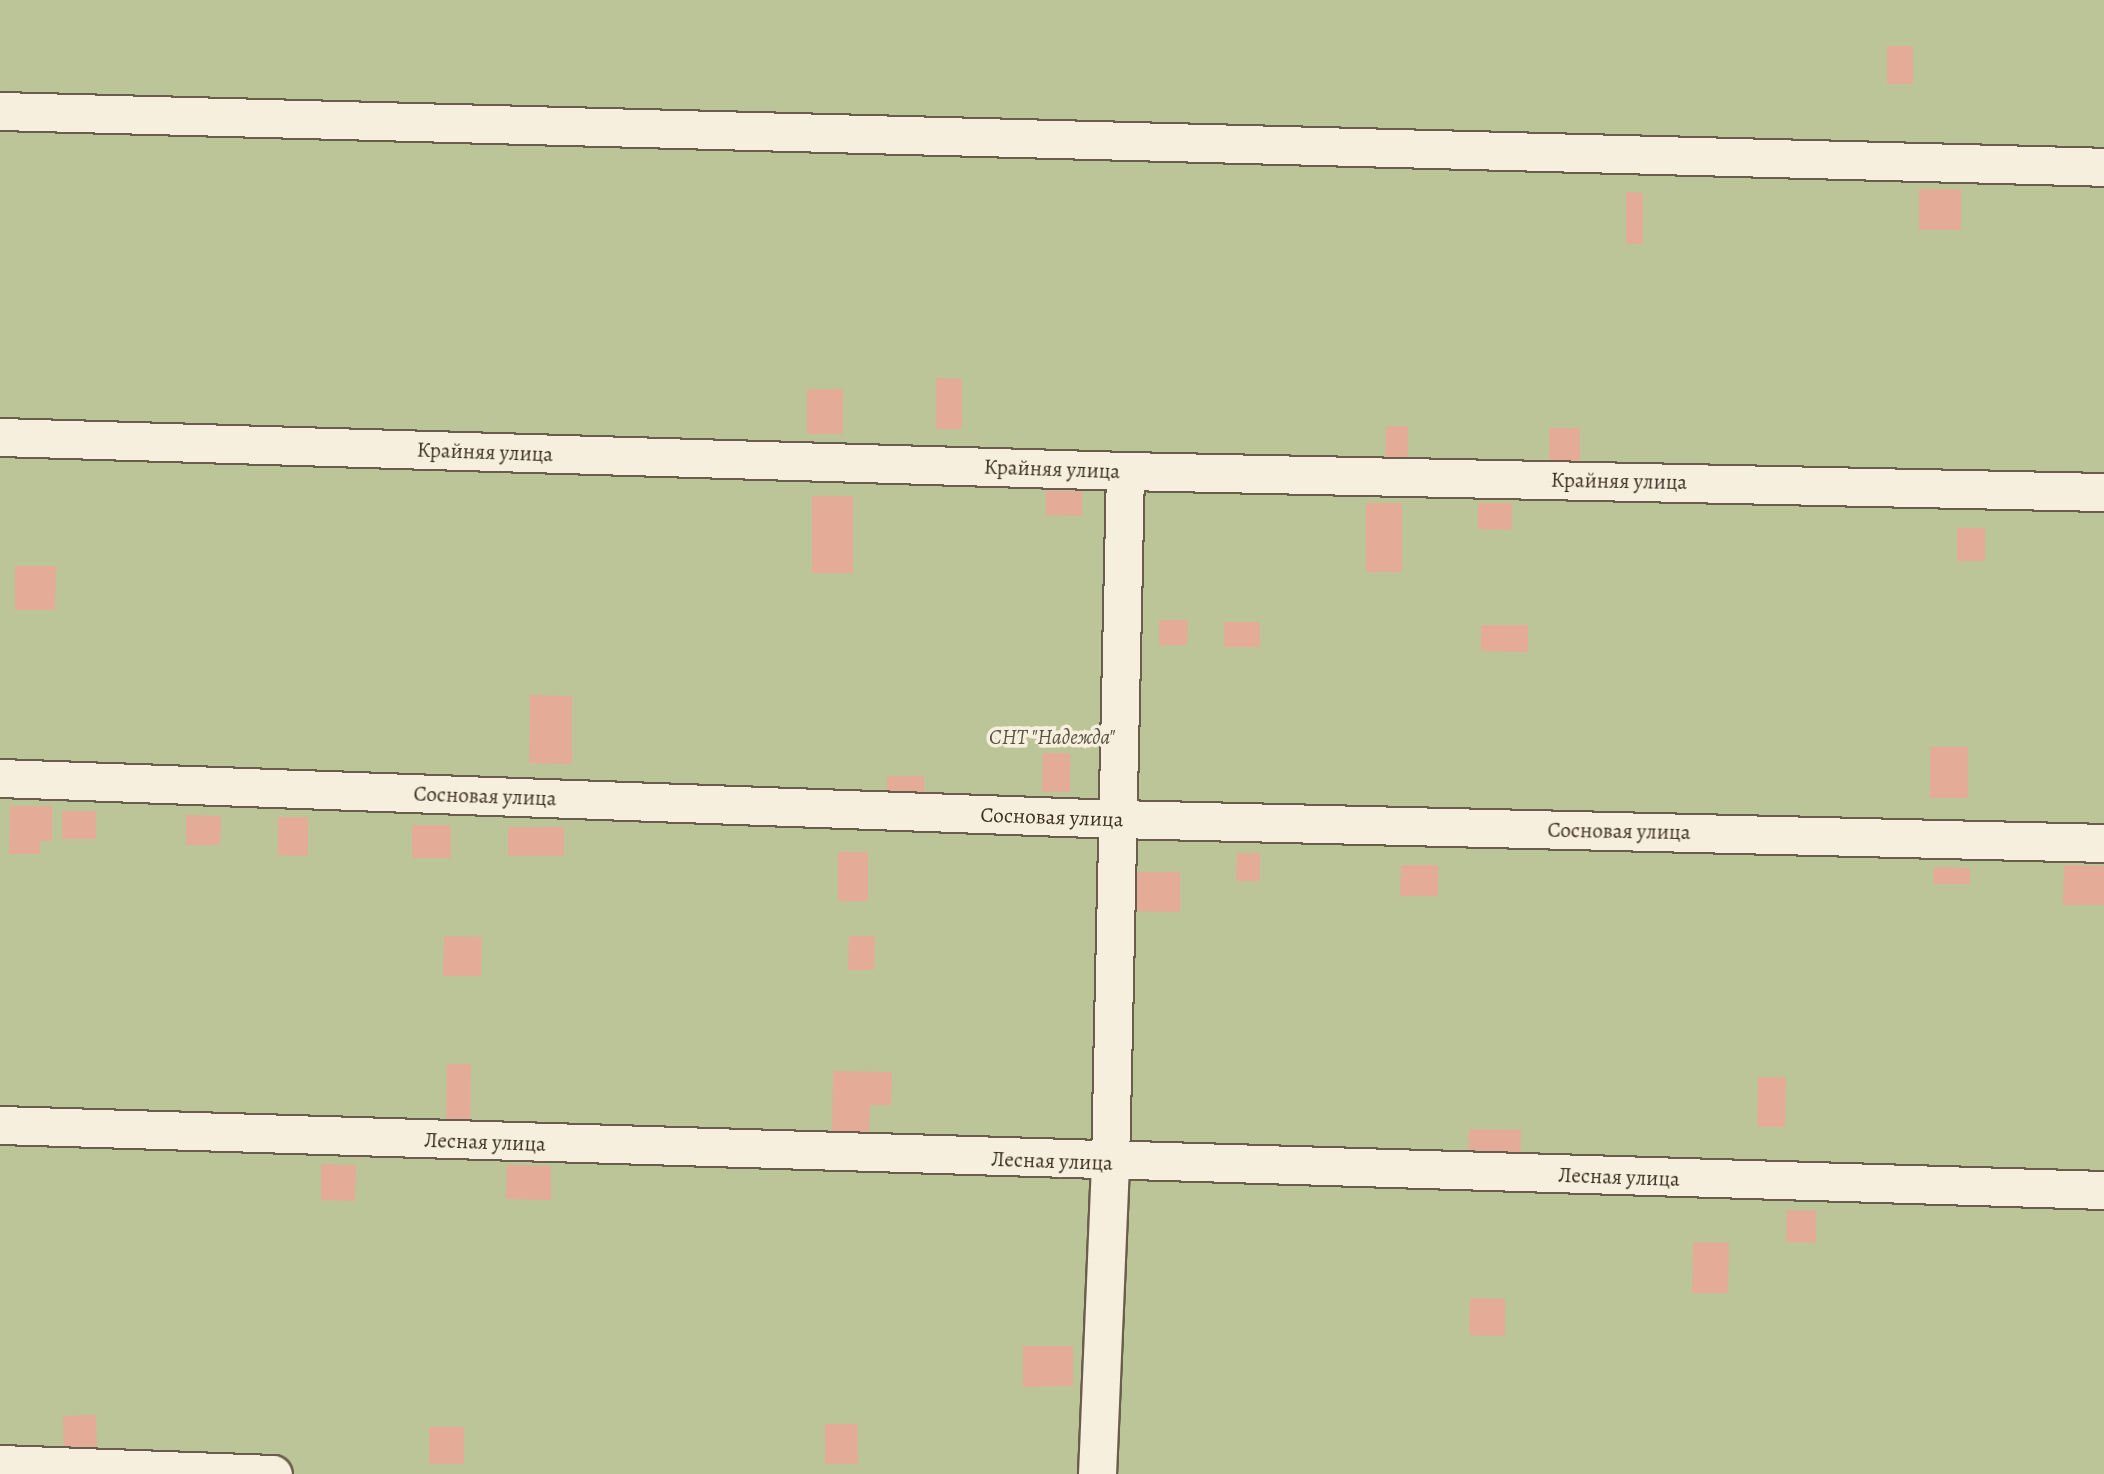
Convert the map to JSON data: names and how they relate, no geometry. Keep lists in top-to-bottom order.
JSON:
{
  "streets": {
    "street": ["Крайняя улица", "Сосновая улица", "Лесная улица"]
  },
  "parks": ["СНТ \"Надежда\""]
}
